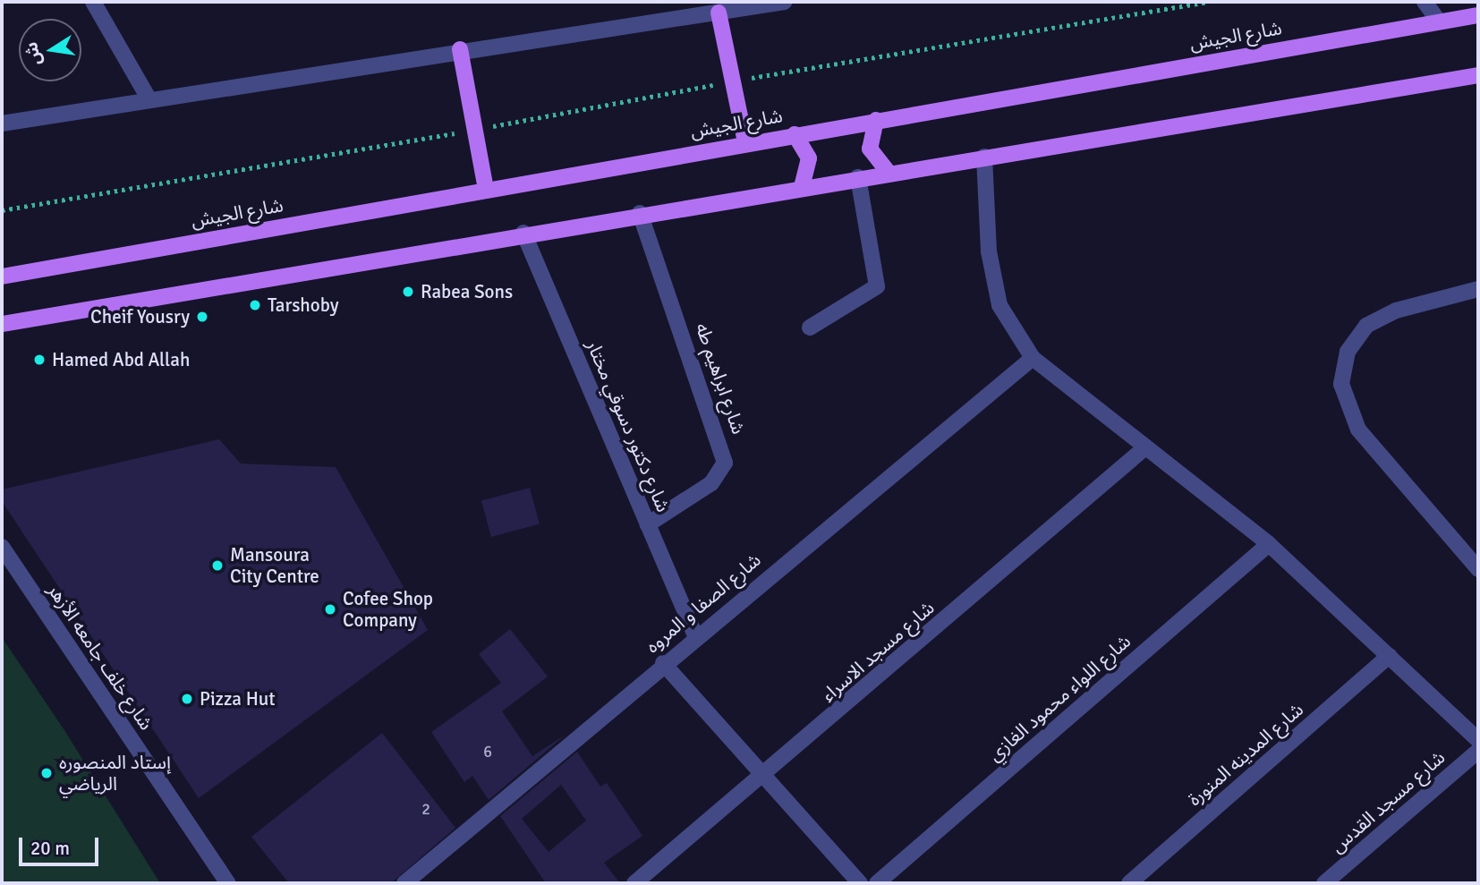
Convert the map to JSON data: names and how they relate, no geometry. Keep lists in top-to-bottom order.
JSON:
{
  "streets": {
    "main road": ["شارع الجيش"],
    "street": [
      "شارع ابراهيم طه",
      "شارع دكتور دسوقي مختار",
      "شارع الصفا و المروه",
      "شارع مسجد الاسراء",
      "شارع خلف جامعه الأزهر",
      "شارع اللواء محمود الغازي",
      "شارع المدينه المنورة",
      "شارع مسجد القدس"
    ]
  },
  "crossings": [
    ["شارع ابراهيم طه", "شارع دكتور دسوقي مختار"],
    ["شارع دكتور دسوقي مختار", "شارع الصفا و المروه"]
  ],
  "places": [
    "Rabea Sons",
    "Tarshoby",
    "Cheif Yousry",
    "Hamed Abd Allah",
    "Mansoura City Centre",
    "Cofee Shop Company",
    "Pizza Hut",
    "إستاد المنصوره الرياضي"
  ],
  "house_numbers": ["6", "2"],
  "scale_bar": "20 m",
  "north": "left"
}
